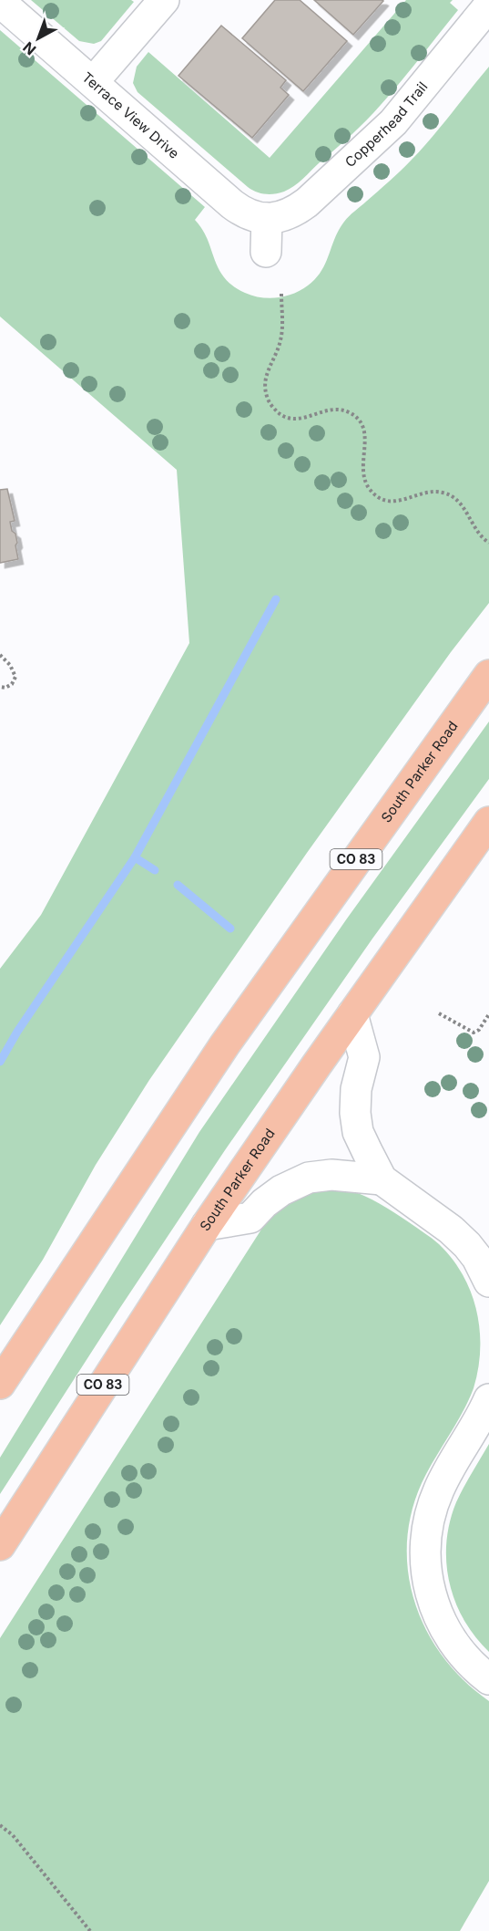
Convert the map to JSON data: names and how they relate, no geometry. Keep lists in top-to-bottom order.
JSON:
{
  "streets": {
    "highway": ["South Parker Road", "CO 83"],
    "street": ["Terrace View Drive", "Copperhead Trail"]
  },
  "crossings": [
    ["Terrace View Drive", "Copperhead Trail"]
  ],
  "north": "bottom left"
}
